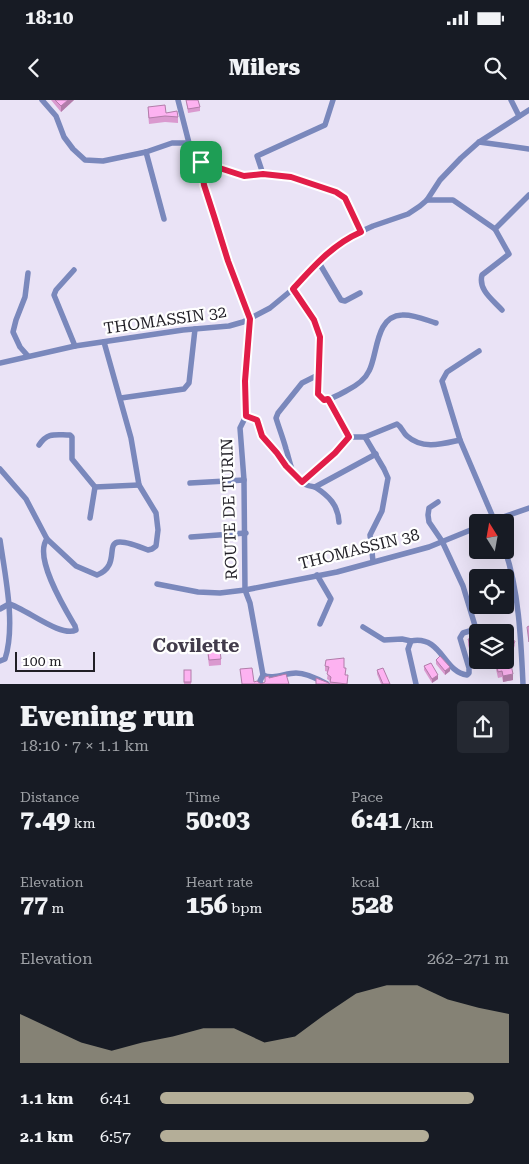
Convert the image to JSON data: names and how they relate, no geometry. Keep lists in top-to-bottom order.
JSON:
{
  "streets": {
    "street": ["THOMASSIN 32", "ROUTE DE TURIN", "THOMASSIN 38"]
  },
  "crossings": [
    ["THOMASSIN 32", "ROUTE DE TURIN"],
    ["ROUTE DE TURIN", "THOMASSIN 38"]
  ],
  "districts": ["Covilette"],
  "scale_bar": "100 m",
  "north": "top",
  "page": {
    "status": "18:10",
    "header": "Milers",
    "scale": "100 m",
    "heading": ["Evening run", "18:10 · 7 × 1.1 km"],
    "stats": [
      ["Distance", "7.49 km"],
      ["Time", "50:03"],
      ["Pace", "6:41 /km"],
      ["Elevation", "77 m"],
      ["Heart rate", "156 bpm"],
      ["kcal", "528"]
    ],
    "chart": ["Elevation", "262–271 m"],
    "list": [
      {
        "name": "1.1 km",
        "note": "6:41"
      },
      {
        "name": "2.1 km",
        "note": "6:57"
      }
    ]
  }
}
